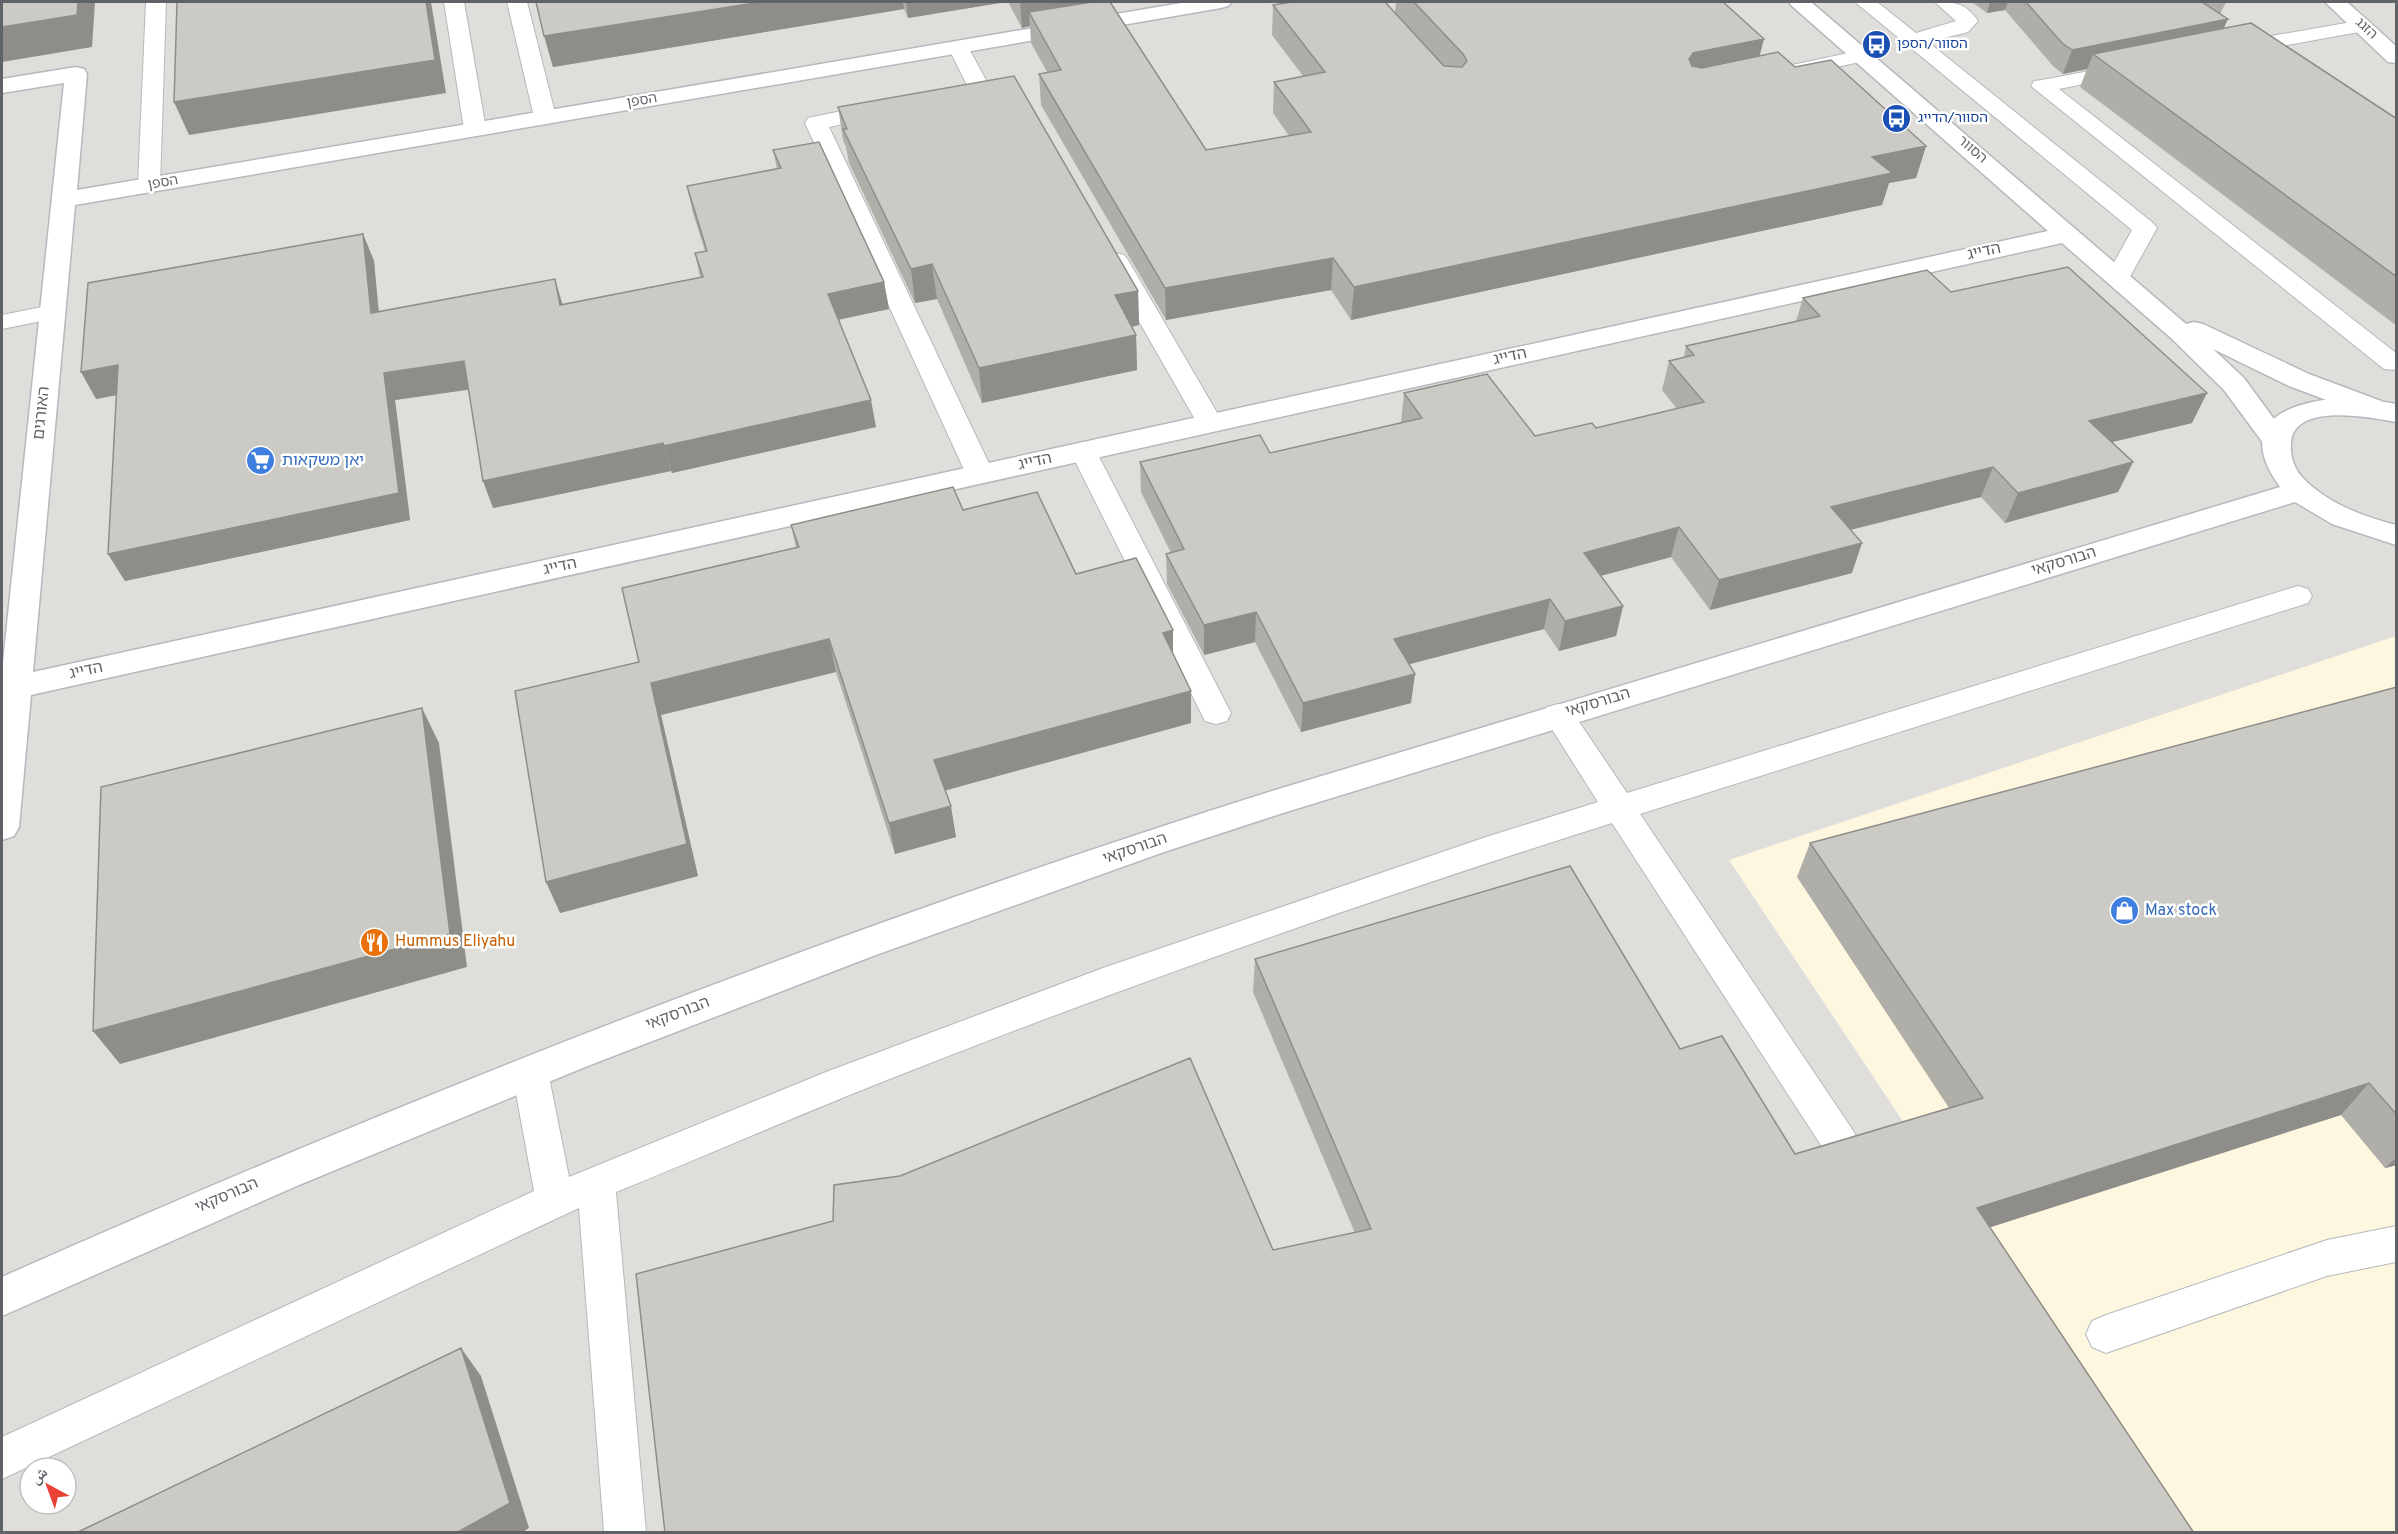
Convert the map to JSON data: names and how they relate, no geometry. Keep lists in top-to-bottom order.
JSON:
{
  "streets": {
    "street": [
      "הזגג",
      "הספן",
      "הסוור",
      "הדייג",
      "האורגים",
      "הבורסקאי"
    ]
  },
  "crossings": [
    ["הספן", "האורגים"],
    ["הסוור", "הדייג"],
    ["הדייג", "האורגים"]
  ],
  "places": {
    "bus stop": ["הסוור/הספן", "הסוור/הדייג"],
    "supermarket": ["יאן משקאות"],
    "shop": ["Max stock"],
    "restaurant": ["Hummus Eliyahu"]
  },
  "north": "top left"
}
